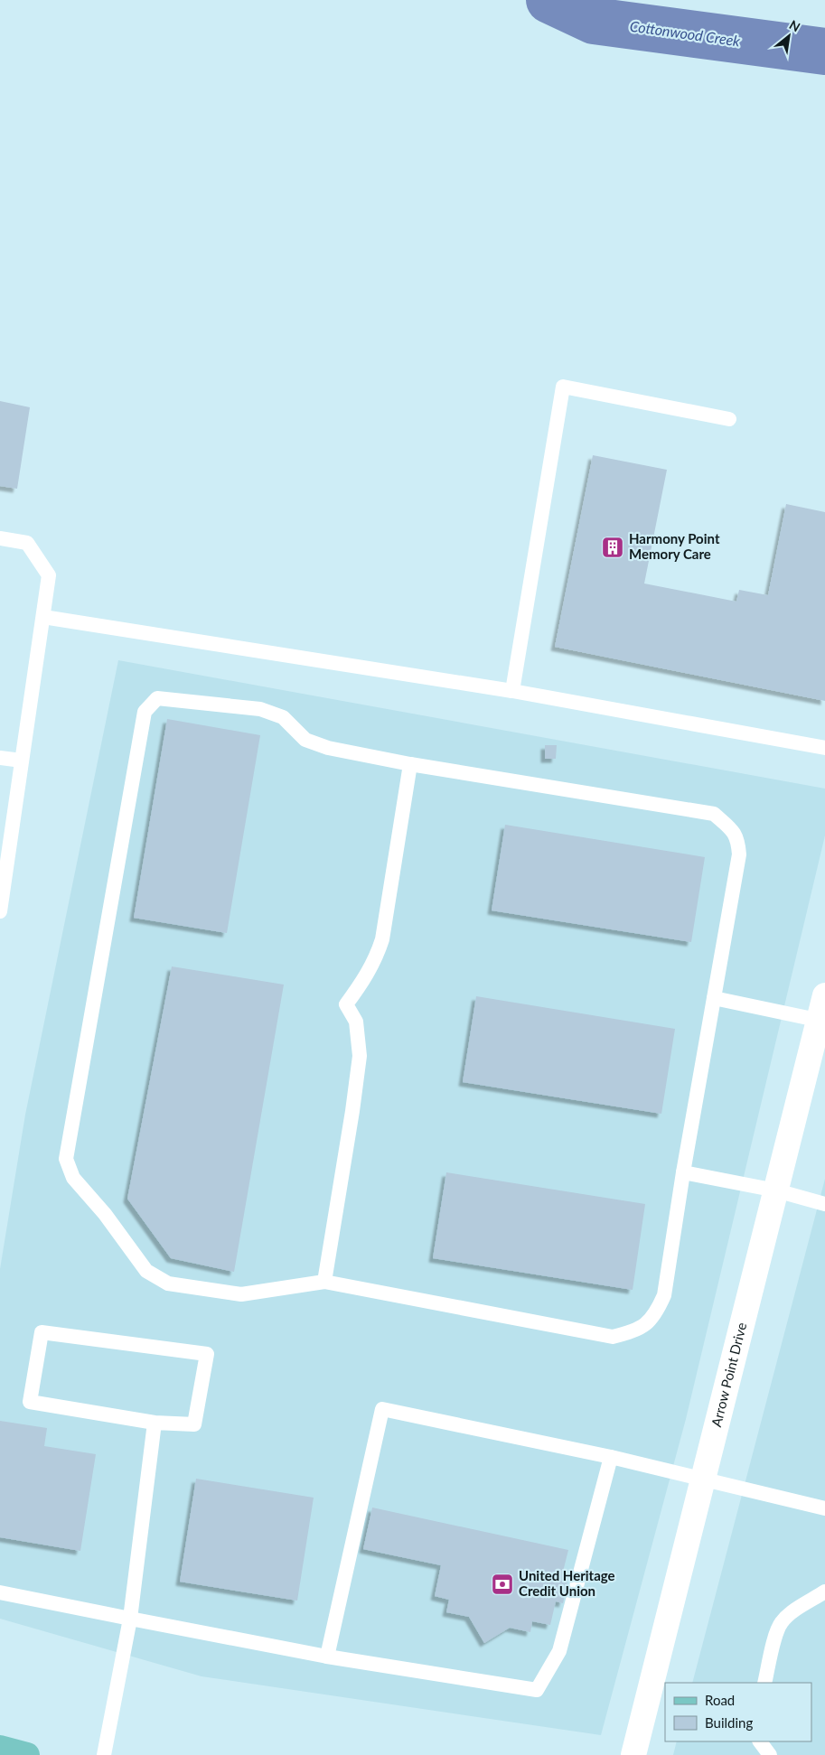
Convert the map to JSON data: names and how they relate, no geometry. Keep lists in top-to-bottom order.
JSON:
{
  "streets": {
    "street": ["Arrow Point Drive"]
  },
  "water": ["Cottonwood Creek"],
  "places": {
    "building": ["Harmony Point Memory Care"],
    "bank": ["United Heritage Credit Union"]
  },
  "legend": ["Road", "Building"],
  "north": "top right"
}
